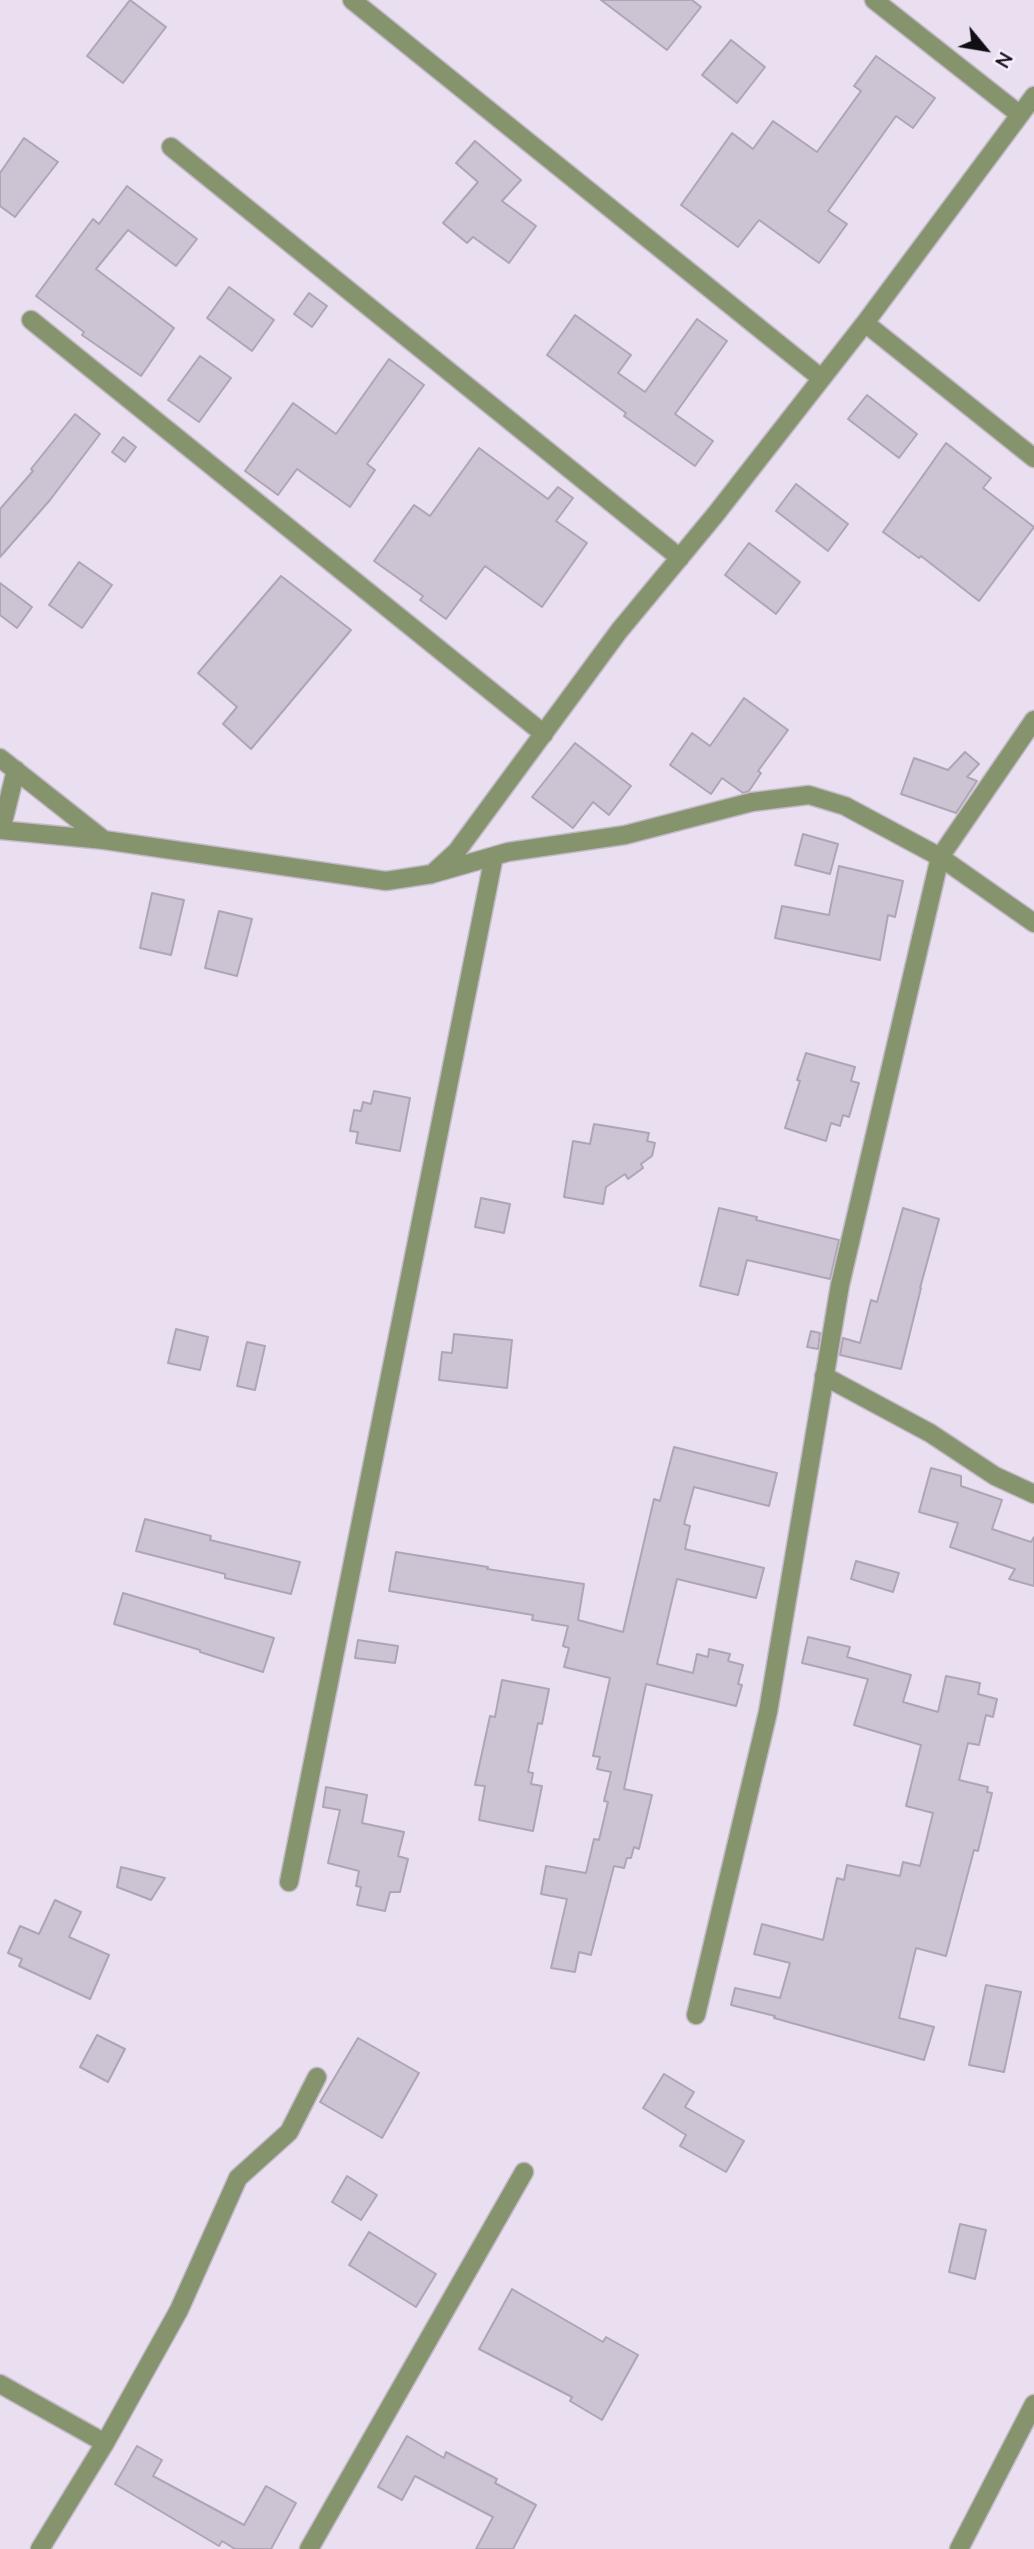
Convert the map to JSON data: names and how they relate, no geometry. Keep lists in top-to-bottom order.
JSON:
{
  "north": "bottom right"
}
